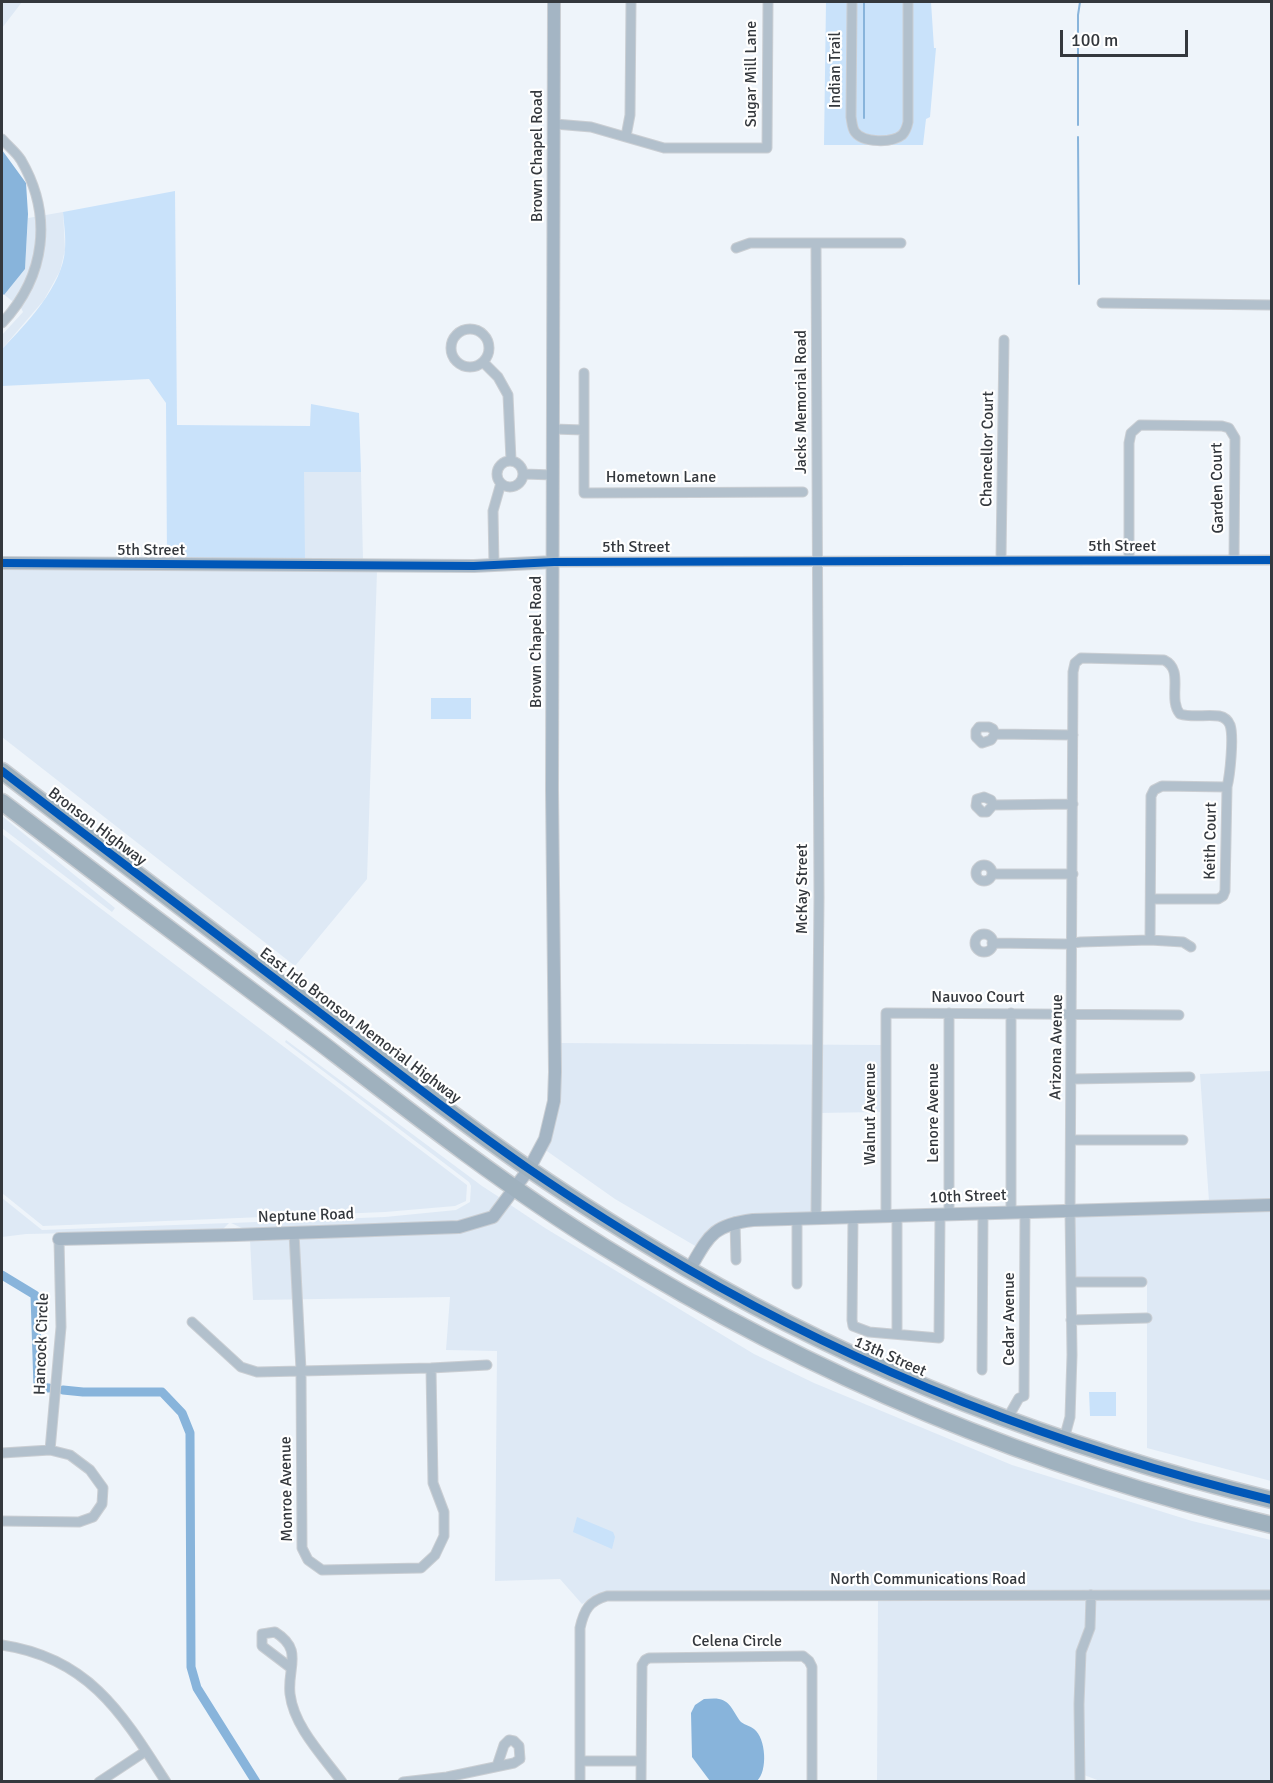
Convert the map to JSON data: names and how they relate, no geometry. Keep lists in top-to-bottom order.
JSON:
{
  "streets": {
    "highway": ["Bronson Highway", "East Irlo Bronson Memorial Highway", "13th Street"],
    "street": [
      "Indian Trail",
      "Sugar Mill Lane",
      "Brown Chapel Road",
      "Jacks Memorial Road",
      "Chancellor Court",
      "Hometown Lane",
      "Garden Court",
      "5th Street",
      "Keith Court",
      "McKay Street",
      "Nauvoo Court",
      "Arizona Avenue",
      "Lenore Avenue",
      "Walnut Avenue",
      "10th Street",
      "Neptune Road",
      "Cedar Avenue",
      "Hancock Circle",
      "Monroe Avenue",
      "North Communications Road",
      "Celena Circle"
    ]
  },
  "crossings": [
    ["Sugar Mill Lane", "Brown Chapel Road"],
    ["Brown Chapel Road", "5th Street"],
    ["Brown Chapel Road", "East Irlo Bronson Memorial Highway"],
    ["Brown Chapel Road", "Neptune Road"],
    ["Brown Chapel Road", "13th Street"],
    ["Jacks Memorial Road", "5th Street"],
    ["Jacks Memorial Road", "McKay Street"],
    ["Chancellor Court", "5th Street"],
    ["Garden Court", "5th Street"],
    ["5th Street", "McKay Street"],
    ["Bronson Highway", "East Irlo Bronson Memorial Highway"],
    ["Keith Court", "Arizona Avenue"],
    ["McKay Street", "10th Street"],
    ["Nauvoo Court", "Arizona Avenue"],
    ["Nauvoo Court", "Lenore Avenue"],
    ["Nauvoo Court", "Walnut Avenue"],
    ["East Irlo Bronson Memorial Highway", "Neptune Road"],
    ["East Irlo Bronson Memorial Highway", "13th Street"],
    ["Arizona Avenue", "10th Street"],
    ["Arizona Avenue", "13th Street"],
    ["Lenore Avenue", "Walnut Avenue"],
    ["Lenore Avenue", "10th Street"],
    ["Walnut Avenue", "10th Street"],
    ["10th Street", "Cedar Avenue"],
    ["10th Street", "13th Street"],
    ["Neptune Road", "Hancock Circle"],
    ["Neptune Road", "13th Street"],
    ["Neptune Road", "Monroe Avenue"],
    ["Cedar Avenue", "13th Street"]
  ],
  "scale_bar": "100 m"
}
